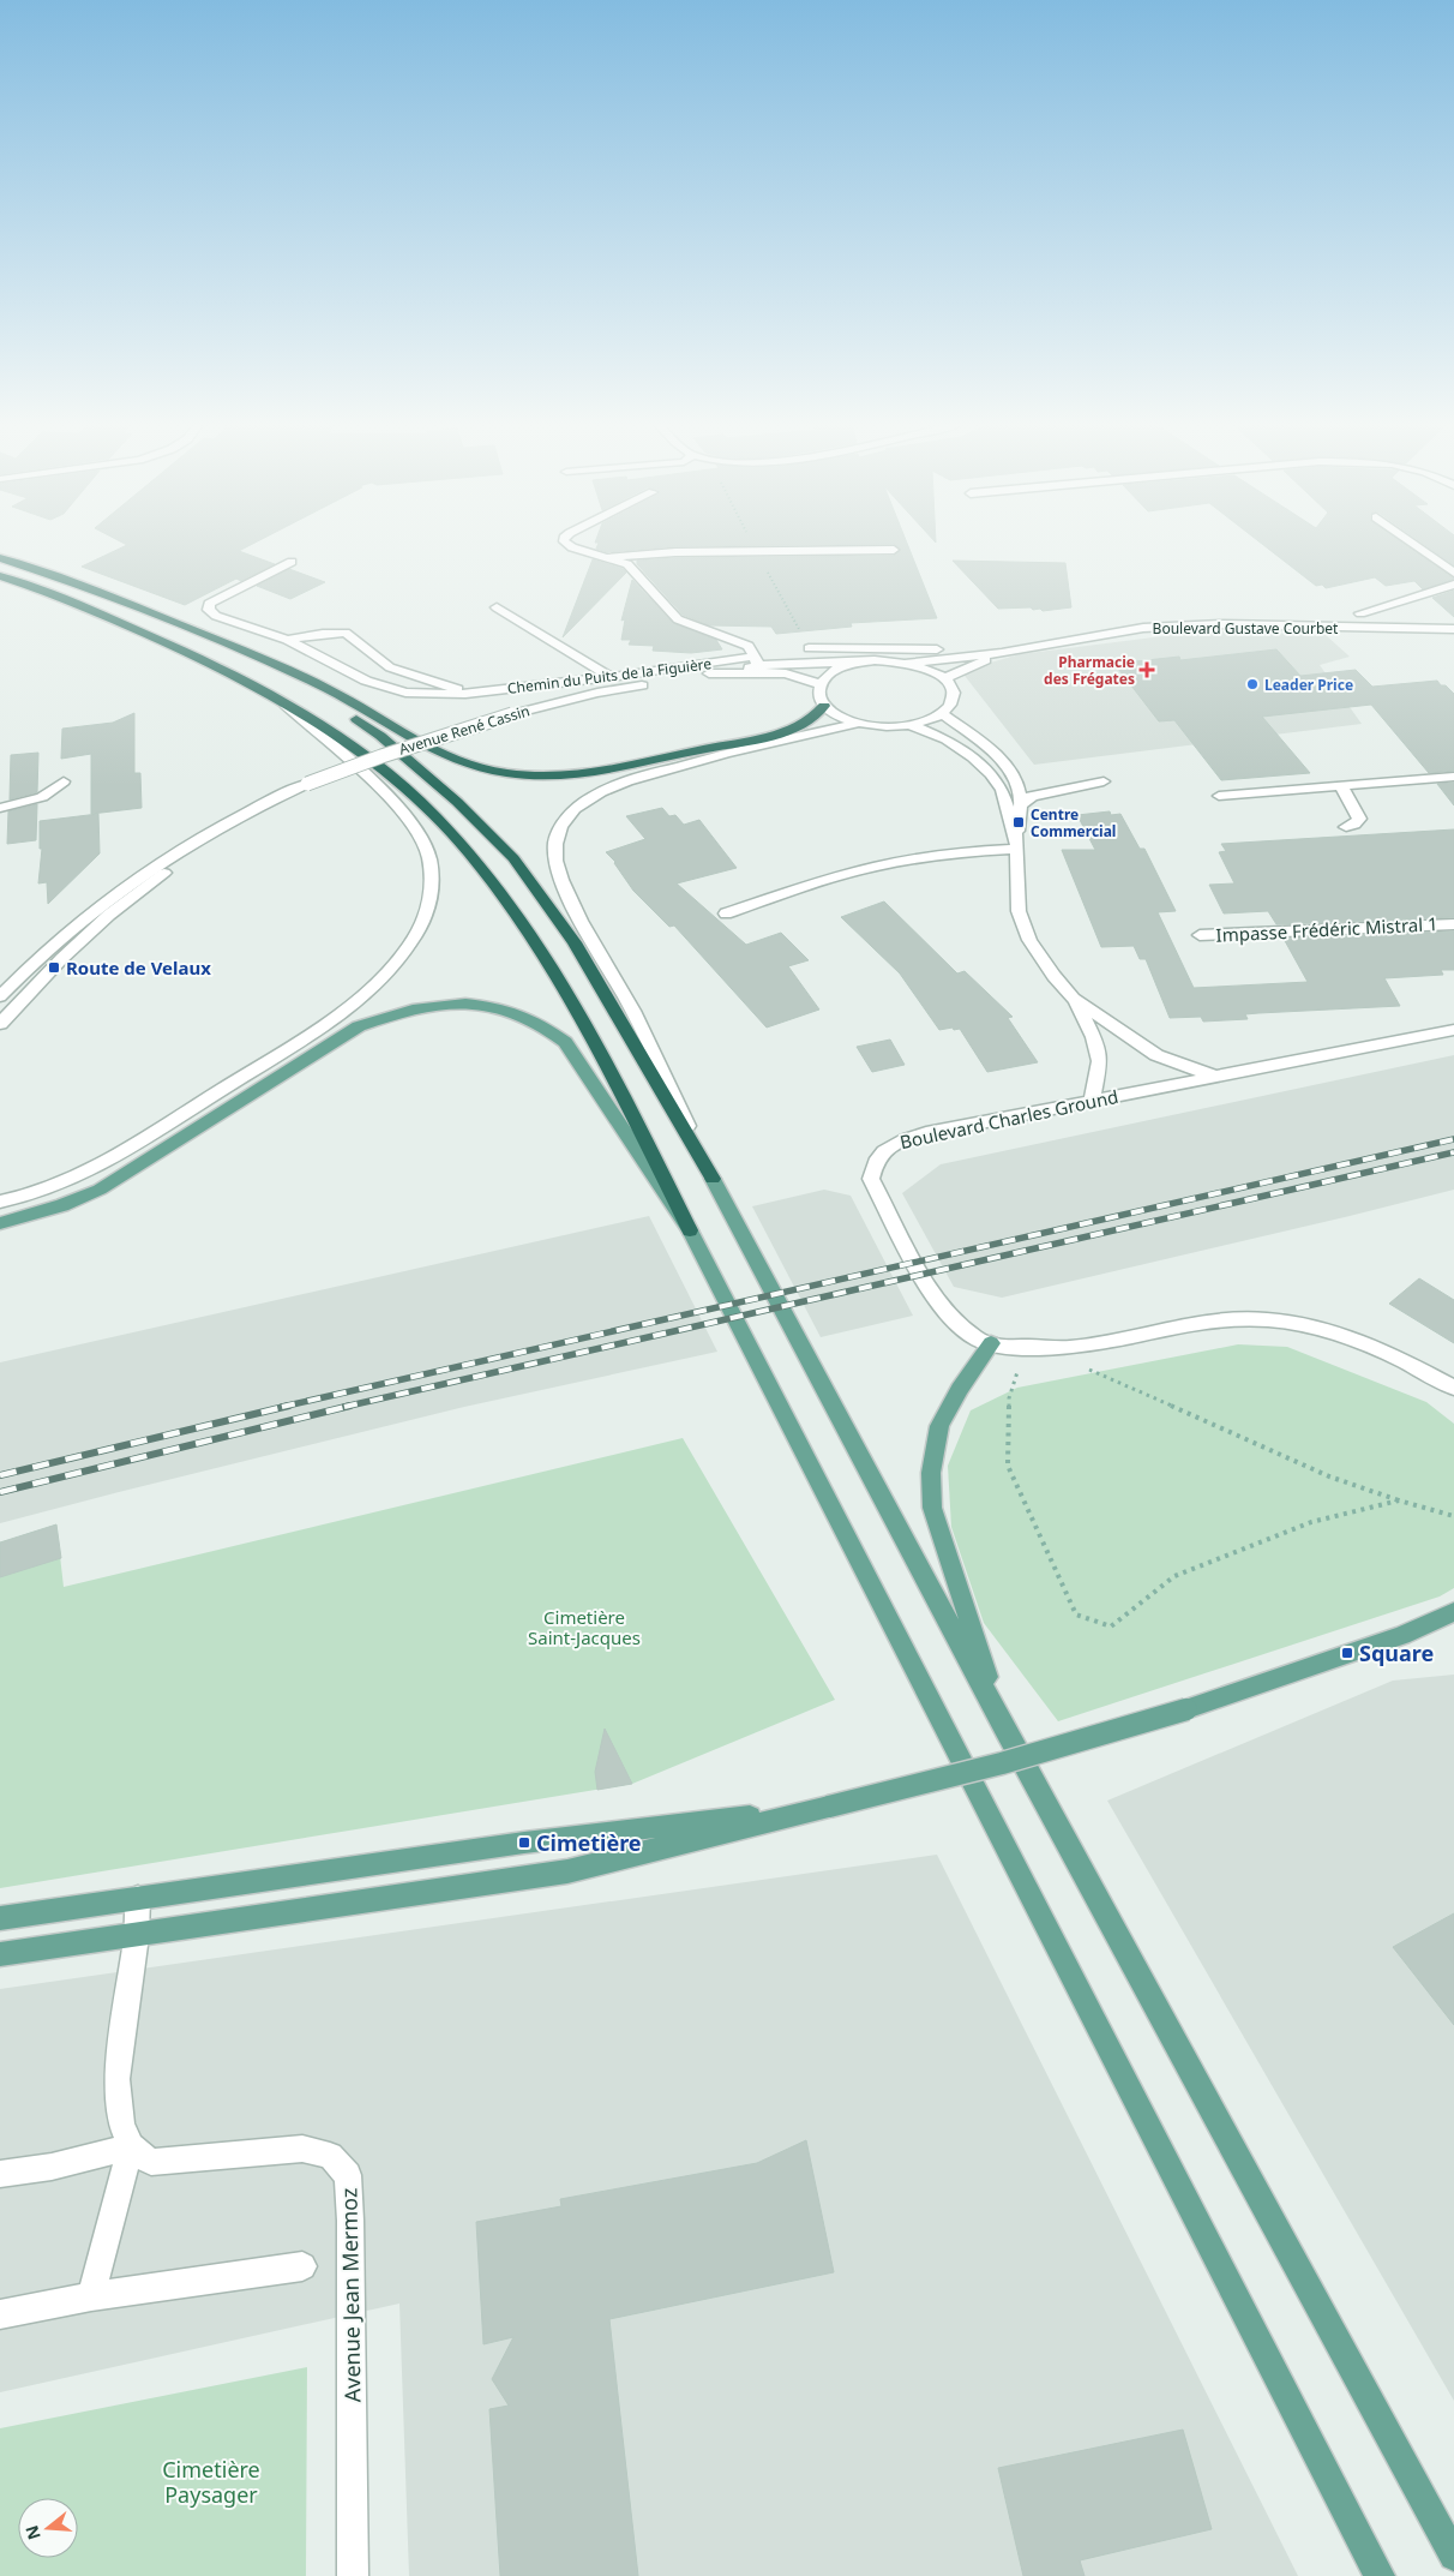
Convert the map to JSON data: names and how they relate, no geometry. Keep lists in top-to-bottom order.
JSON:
{
  "streets": {
    "street": [
      "Boulevard Gustave Courbet",
      "Chemin du Puits de la Figuière",
      "Avenue René Cassin",
      "Impasse Frédéric Mistral 1",
      "Boulevard Charles Ground",
      "Avenue Jean Mermoz"
    ]
  },
  "crossings": [
    ["Boulevard Gustave Courbet", "Avenue René Cassin"],
    ["Chemin du Puits de la Figuière", "Avenue René Cassin"]
  ],
  "parks": ["Cimetière Saint-Jacques", "Cimetière Paysager"],
  "places": {
    "health": ["Pharmacie des Frégates"],
    "other": ["Leader Price"],
    "transit": [
      "Centre Commercial",
      "Route de Velaux",
      "Square",
      "Cimetière"
    ]
  },
  "north": "left"
}
